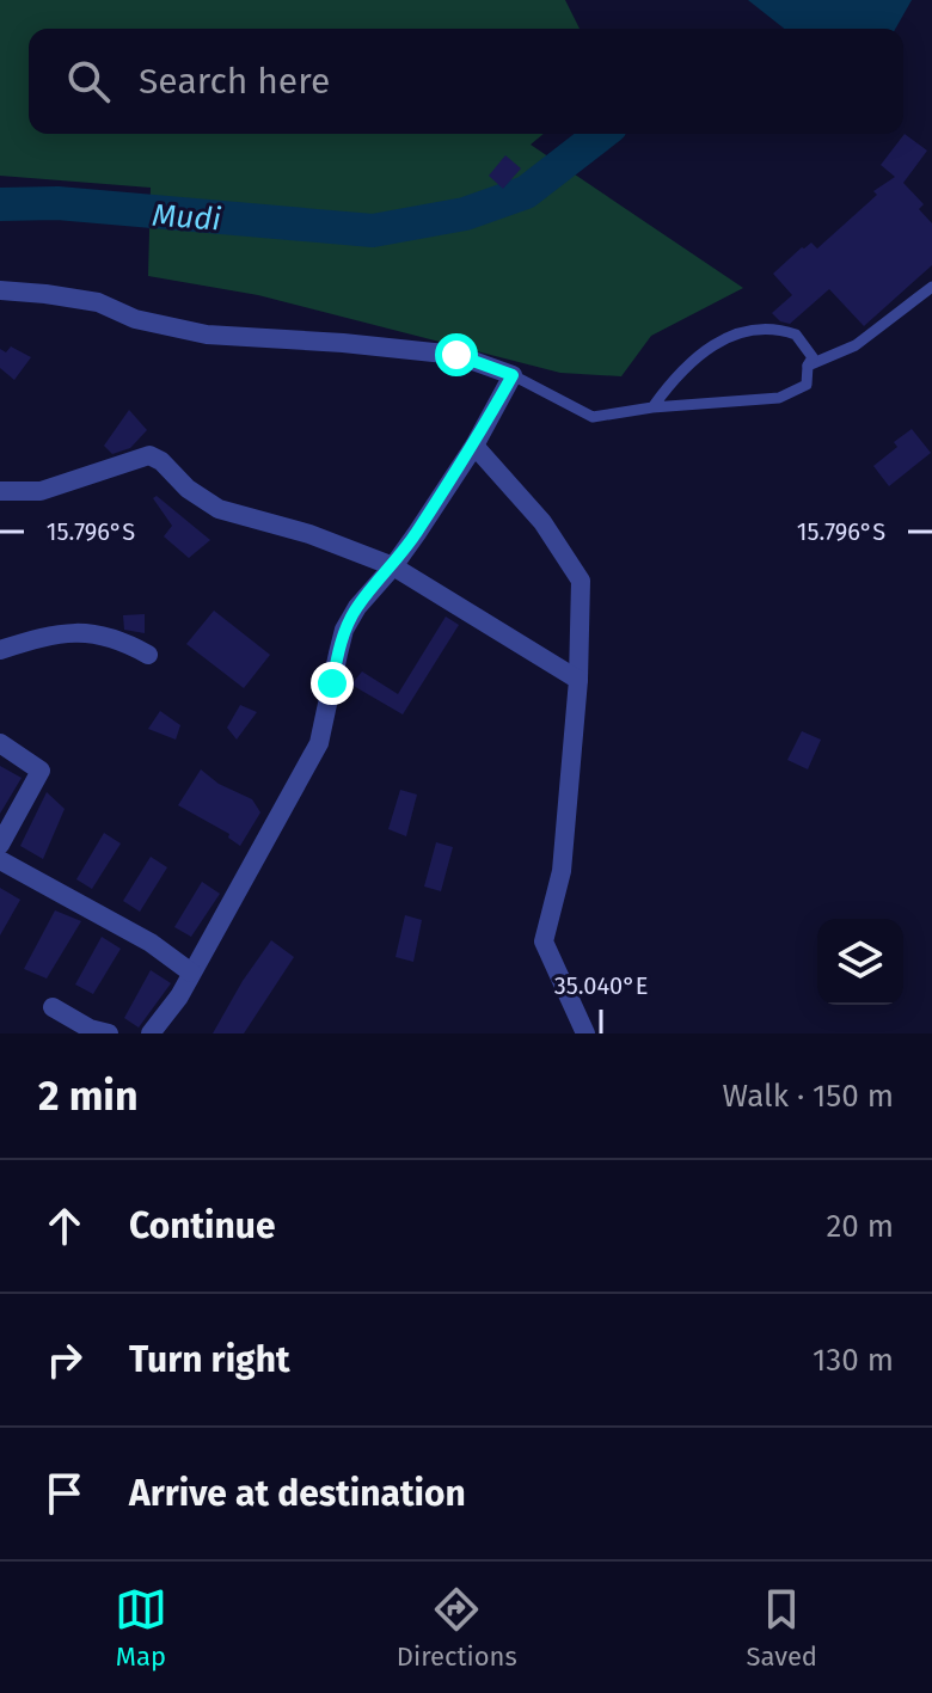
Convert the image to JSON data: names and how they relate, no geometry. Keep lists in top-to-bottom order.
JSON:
{
  "water": ["Mudi"],
  "page": {
    "search": "Search here",
    "heading": ["2 min", "Walk · 150 m"],
    "list": [
      ["Continue", "20 m"],
      ["Turn right", "130 m"],
      "Arrive at destination"
    ],
    "nav": ["Map", "Directions", "Saved"]
  },
  "coordinates": ["15.796°S", "35.040°E"]
}
